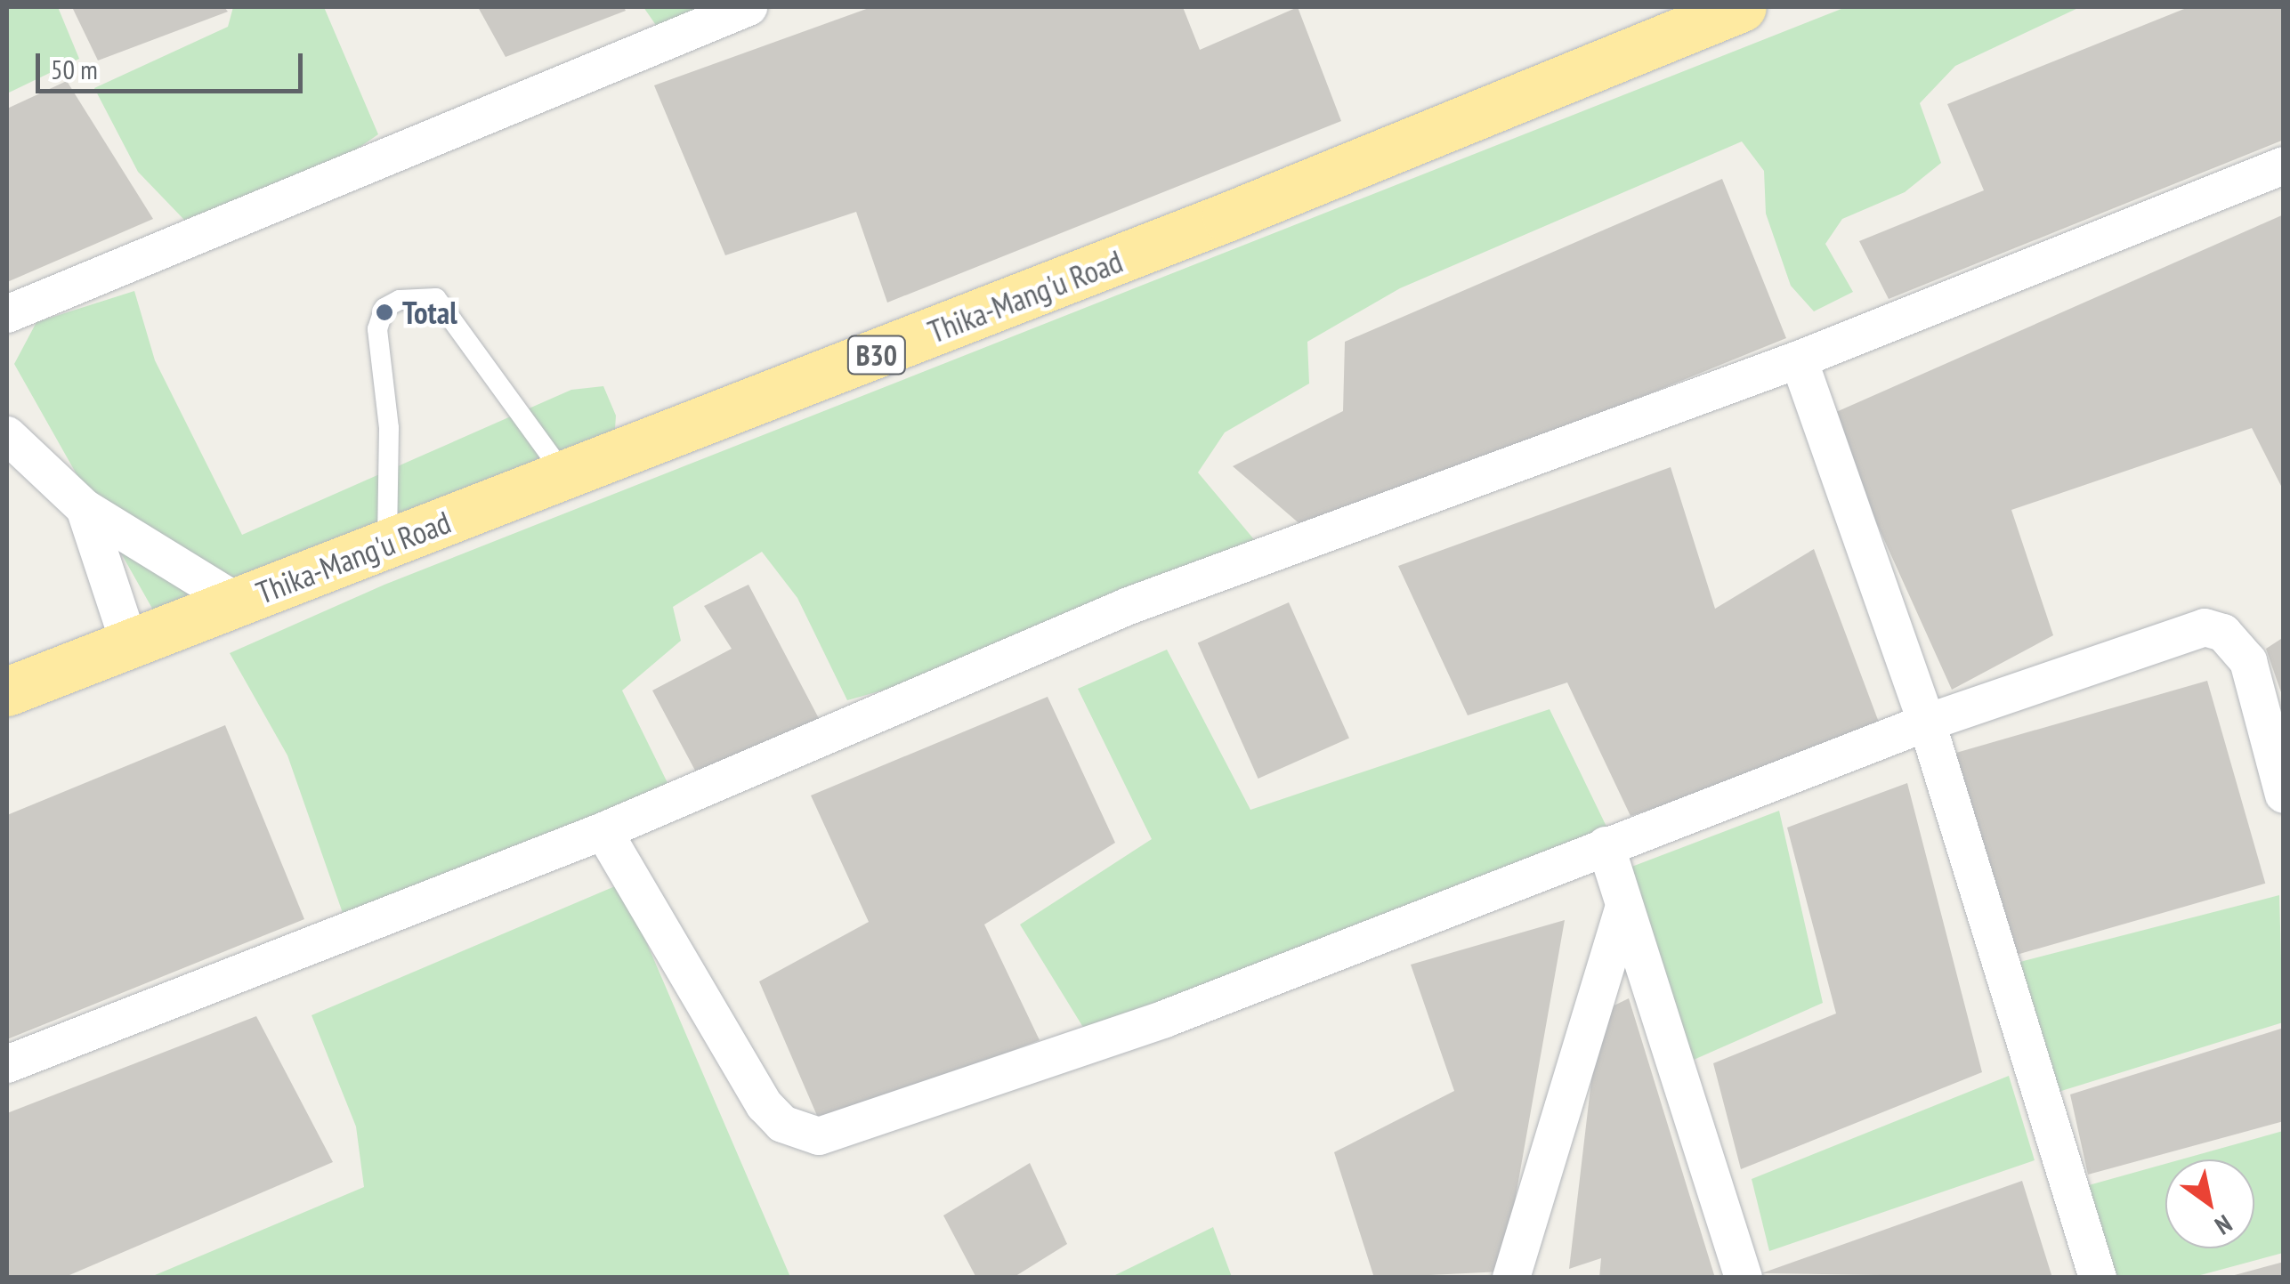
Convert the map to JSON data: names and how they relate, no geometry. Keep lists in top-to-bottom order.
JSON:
{
  "streets": {
    "highway": ["Thika-Mang'u Road", "B30"]
  },
  "places": ["Total"],
  "scale_bar": "50 m",
  "north": "bottom right"
}
